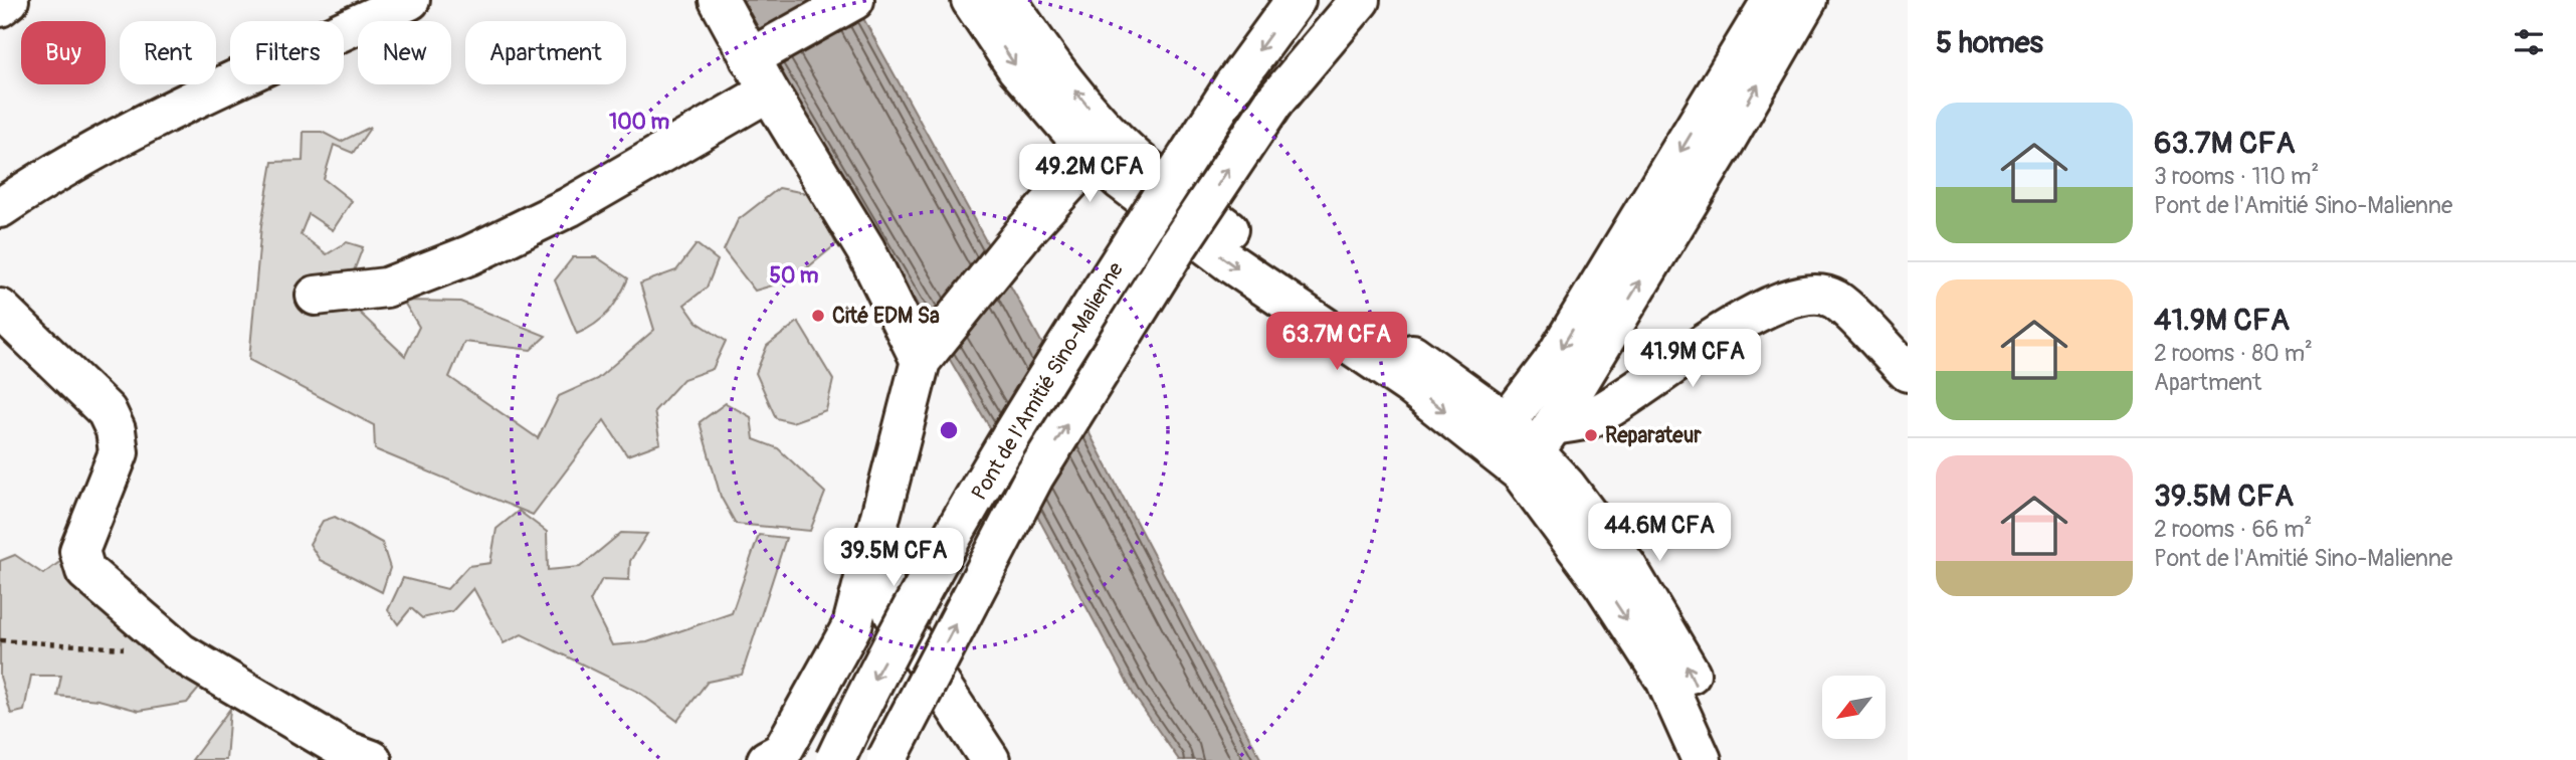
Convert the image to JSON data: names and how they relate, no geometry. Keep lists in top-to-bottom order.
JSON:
{
  "streets": {
    "main road": ["Pont de l'Amitié Sino-Malienne"]
  },
  "places": ["Cité EDM Sa", "Reparateur"],
  "north": "bottom left",
  "page": {
    "heading": "5 homes",
    "chip": [
      "Buy",
      "Rent",
      "Filters",
      "New",
      "Apartment"
    ],
    "list": [
      {
        "name": "63.7M CFA",
        "note": "3 rooms · 110 m² · Pont de l'Amitié Sino-Malienne"
      },
      {
        "name": "41.9M CFA",
        "note": "2 rooms · 80 m² · Apartment"
      },
      {
        "name": "39.5M CFA",
        "note": "2 rooms · 66 m² · Pont de l'Amitié Sino-Malienne"
      }
    ],
    "price": [
      "49.2M CFA",
      "63.7M CFA",
      "41.9M CFA",
      "44.6M CFA",
      "39.5M CFA"
    ]
  },
  "rings": ["100 m", "50 m"]
}
